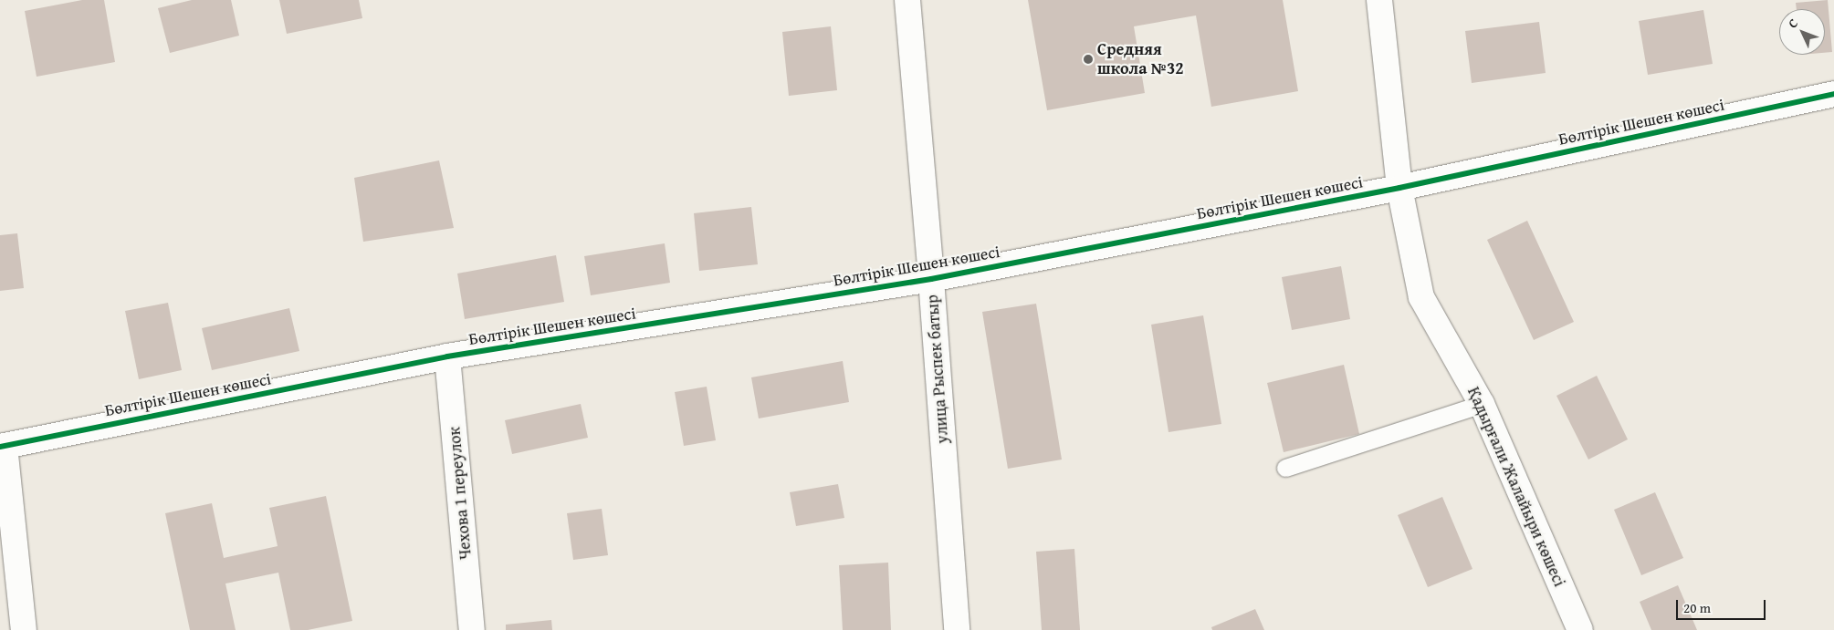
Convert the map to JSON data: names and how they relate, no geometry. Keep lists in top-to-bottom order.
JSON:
{
  "streets": {
    "street": [
      "Бөлтірік Шешен көшесі",
      "улица Рыспек батыр",
      "Қадырғали Жалайыри көшесі",
      "Чехова 1 переулок"
    ]
  },
  "crossings": [
    ["Бөлтірік Шешен көшесі", "улица Рыспек батыр"],
    ["Бөлтірік Шешен көшесі", "Қадырғали Жалайыри көшесі"],
    ["Бөлтірік Шешен көшесі", "Чехова 1 переулок"]
  ],
  "places": ["Средняя школа №32"],
  "scale_bar": "20 m",
  "north": "top left"
}
